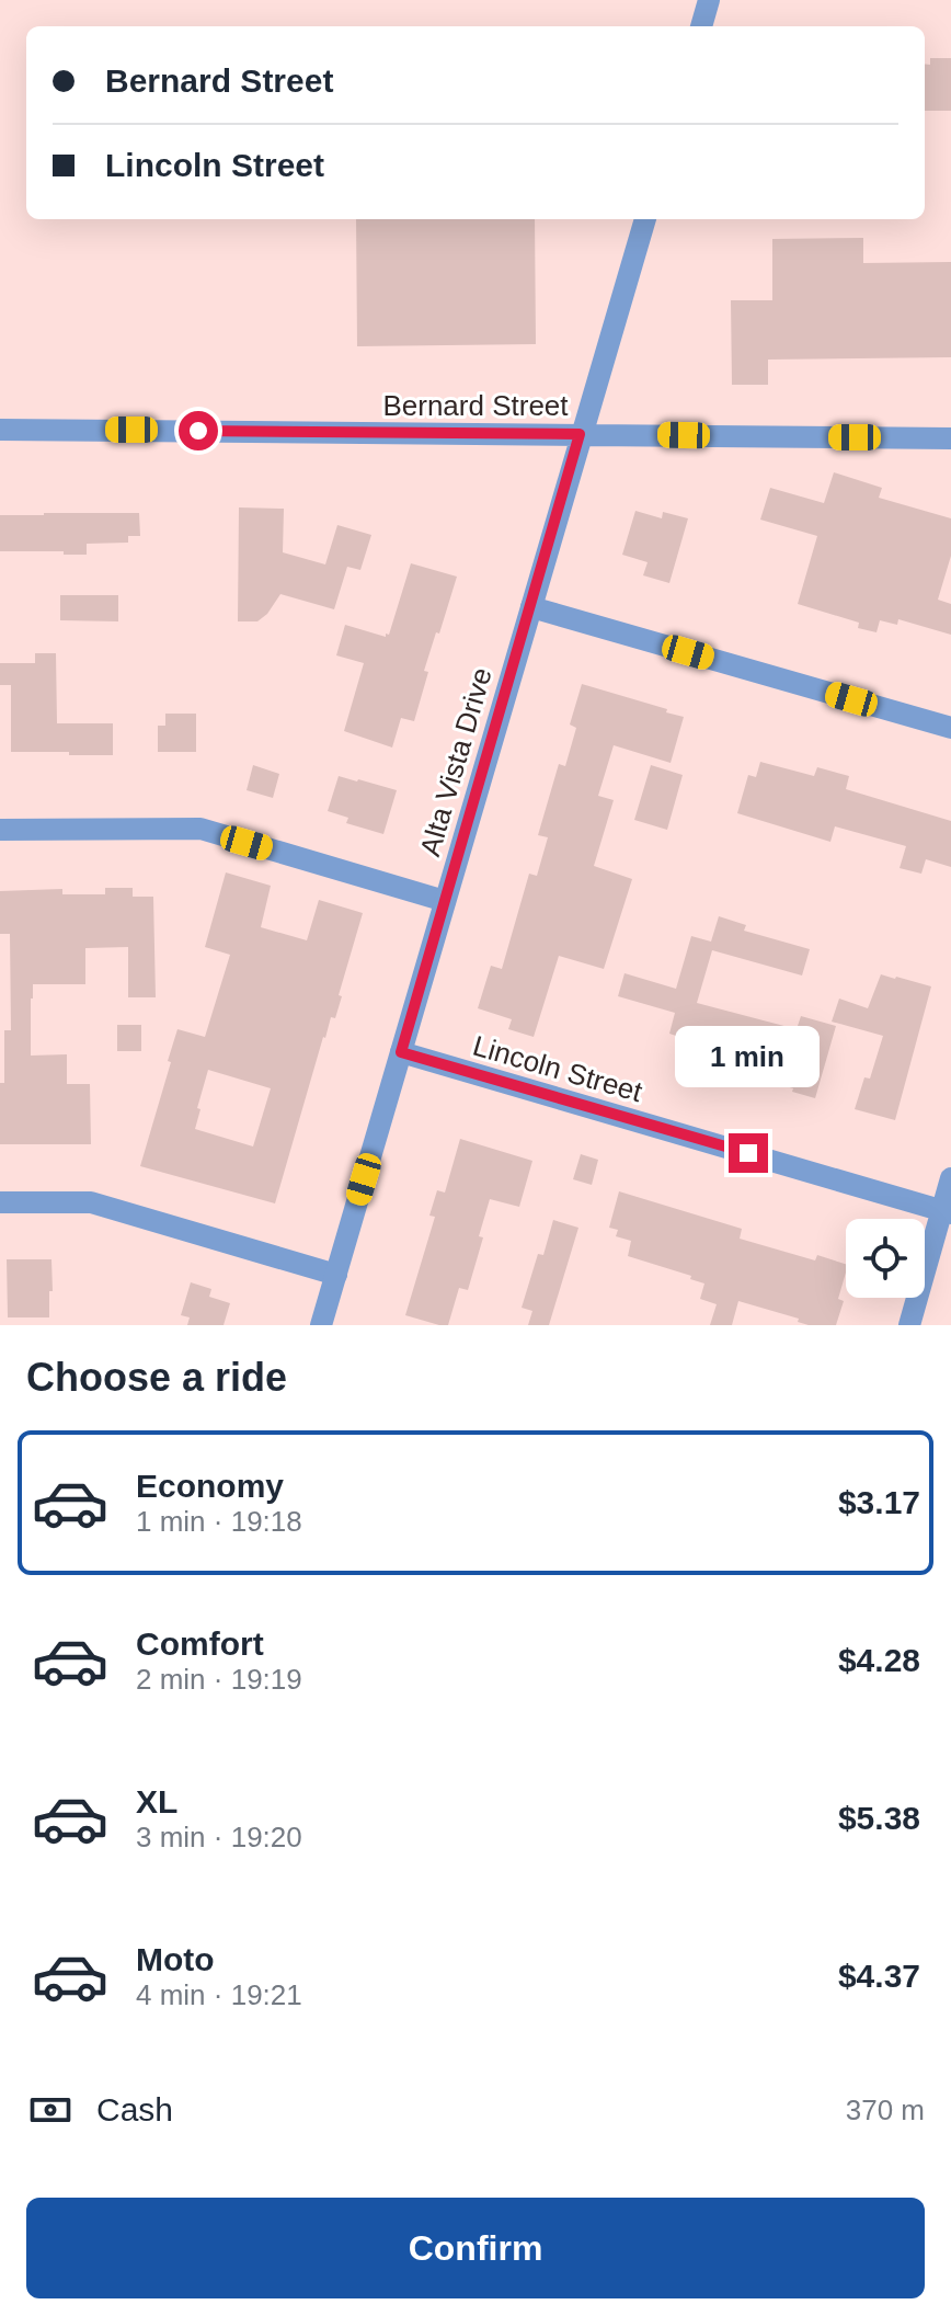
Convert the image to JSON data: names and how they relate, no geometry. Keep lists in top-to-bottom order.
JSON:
{
  "streets": {
    "street": ["Bernard Street", "Alta Vista Drive", "Lincoln Street"]
  },
  "crossings": [
    ["Bernard Street", "Alta Vista Drive"],
    ["Alta Vista Drive", "Lincoln Street"]
  ],
  "page": {
    "banner": ["Bernard Street", "Lincoln Street"],
    "bubble": "1 min",
    "heading": "Choose a ride",
    "list": [
      {
        "name": "Economy",
        "note": "1 min · 19:18",
        "value": "$3.17"
      },
      {
        "name": "Comfort",
        "note": "2 min · 19:19",
        "value": "$4.28"
      },
      {
        "name": "XL",
        "note": "3 min · 19:20",
        "value": "$5.38"
      },
      {
        "name": "Moto",
        "note": "4 min · 19:21",
        "value": "$4.37"
      }
    ],
    "pay": ["Cash", "370 m"],
    "buttons": "Confirm"
  }
}
